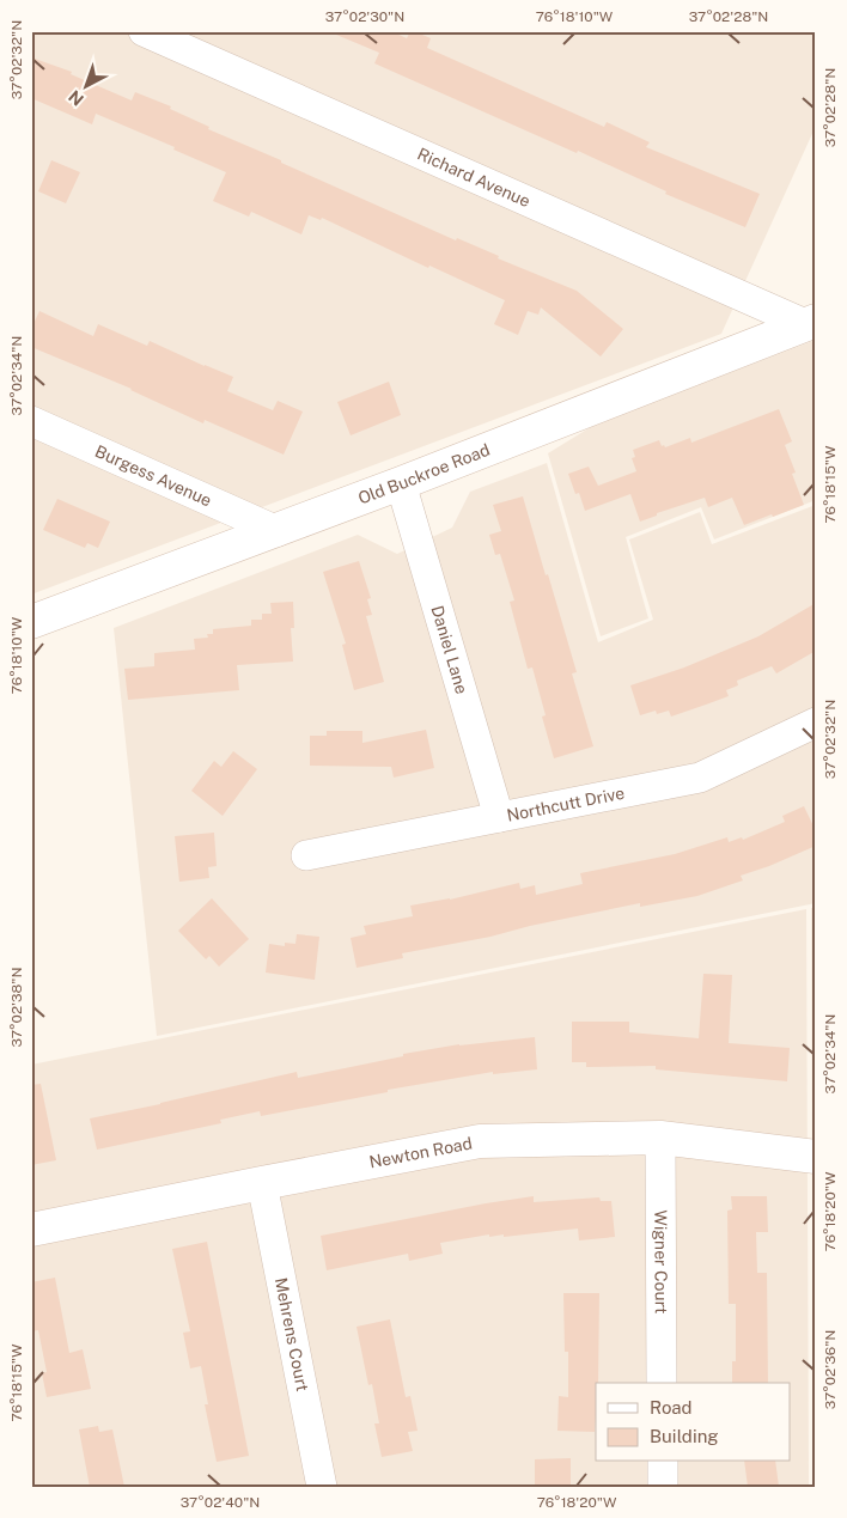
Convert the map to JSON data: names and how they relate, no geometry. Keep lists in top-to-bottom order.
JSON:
{
  "streets": {
    "main road": ["Old Buckroe Road", "Newton Road"],
    "street": [
      "Richard Avenue",
      "Burgess Avenue",
      "Daniel Lane",
      "Northcutt Drive",
      "Wigner Court",
      "Mehrens Court"
    ]
  },
  "crossings": [
    ["Richard Avenue", "Old Buckroe Road"],
    ["Old Buckroe Road", "Burgess Avenue"],
    ["Old Buckroe Road", "Daniel Lane"],
    ["Daniel Lane", "Northcutt Drive"],
    ["Newton Road", "Wigner Court"],
    ["Newton Road", "Mehrens Court"]
  ],
  "legend": ["Road", "Building"],
  "north": "bottom left",
  "coordinates": [
    "37°02'30\"N",
    "76°18'10\"W",
    "37°02'28\"N",
    "37°02'32\"N",
    "37°02'34\"N",
    "76°18'15\"W",
    "37°02'38\"N",
    "76°18'20\"W",
    "37°02'36\"N",
    "37°02'40\"N"
  ]
}
